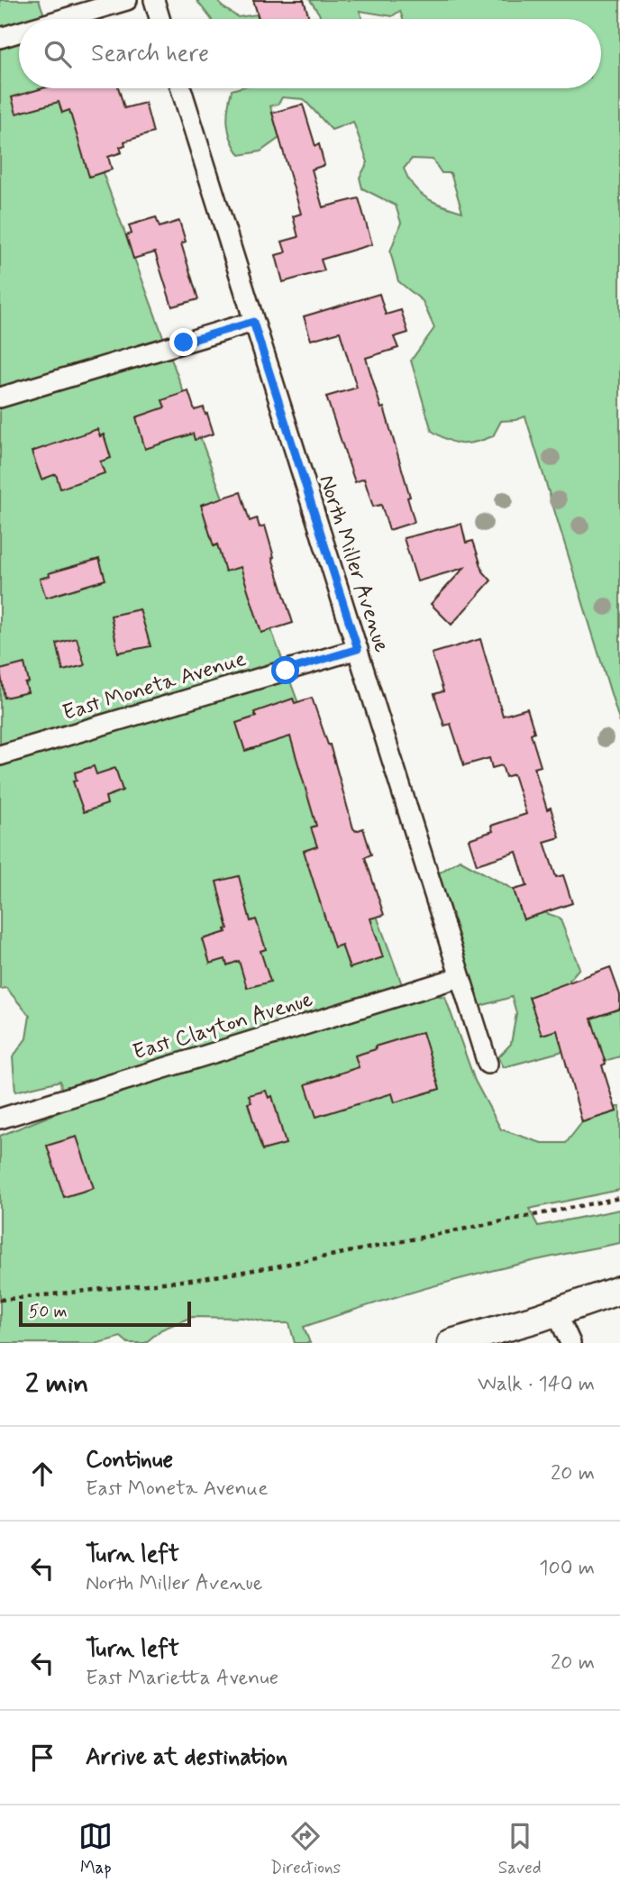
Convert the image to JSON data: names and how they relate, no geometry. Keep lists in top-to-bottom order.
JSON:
{
  "streets": {
    "street": ["North Miller Avenue", "East Moneta Avenue", "East Clayton Avenue"]
  },
  "crossings": [
    ["North Miller Avenue", "East Moneta Avenue"],
    ["North Miller Avenue", "East Clayton Avenue"]
  ],
  "scale_bar": "50 m",
  "page": {
    "search": "Search here",
    "scale": "50 m",
    "heading": ["2 min", "Walk · 140 m"],
    "list": [
      ["Continue", "East Moneta Avenue", "20 m"],
      ["Turn left", "North Miller Avenue", "100 m"],
      ["Turn left", "East Marietta Avenue", "20 m"],
      "Arrive at destination"
    ],
    "nav": ["Map", "Directions", "Saved"]
  }
}
